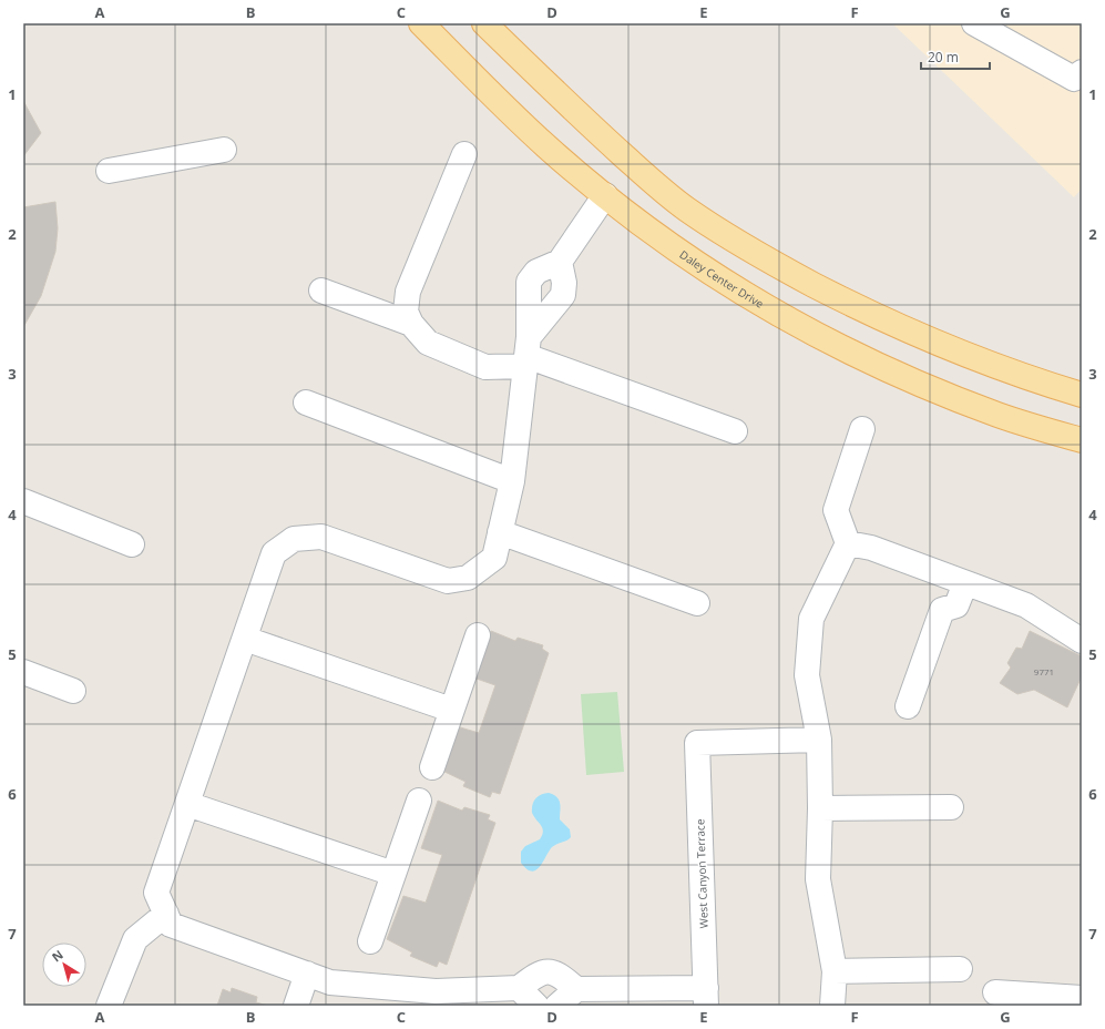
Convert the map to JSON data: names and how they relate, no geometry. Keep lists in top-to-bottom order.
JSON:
{
  "streets": {
    "main road": ["Daley Center Drive"],
    "street": ["West Canyon Terrace"]
  },
  "house_numbers": ["9771"],
  "scale_bar": "20 m",
  "north": "top left",
  "grid": {
    "columns": [
      "A",
      "B",
      "C",
      "D",
      "E",
      "F",
      "G"
    ],
    "rows": [
      "1",
      "2",
      "3",
      "4",
      "5",
      "6",
      "7"
    ]
  }
}
